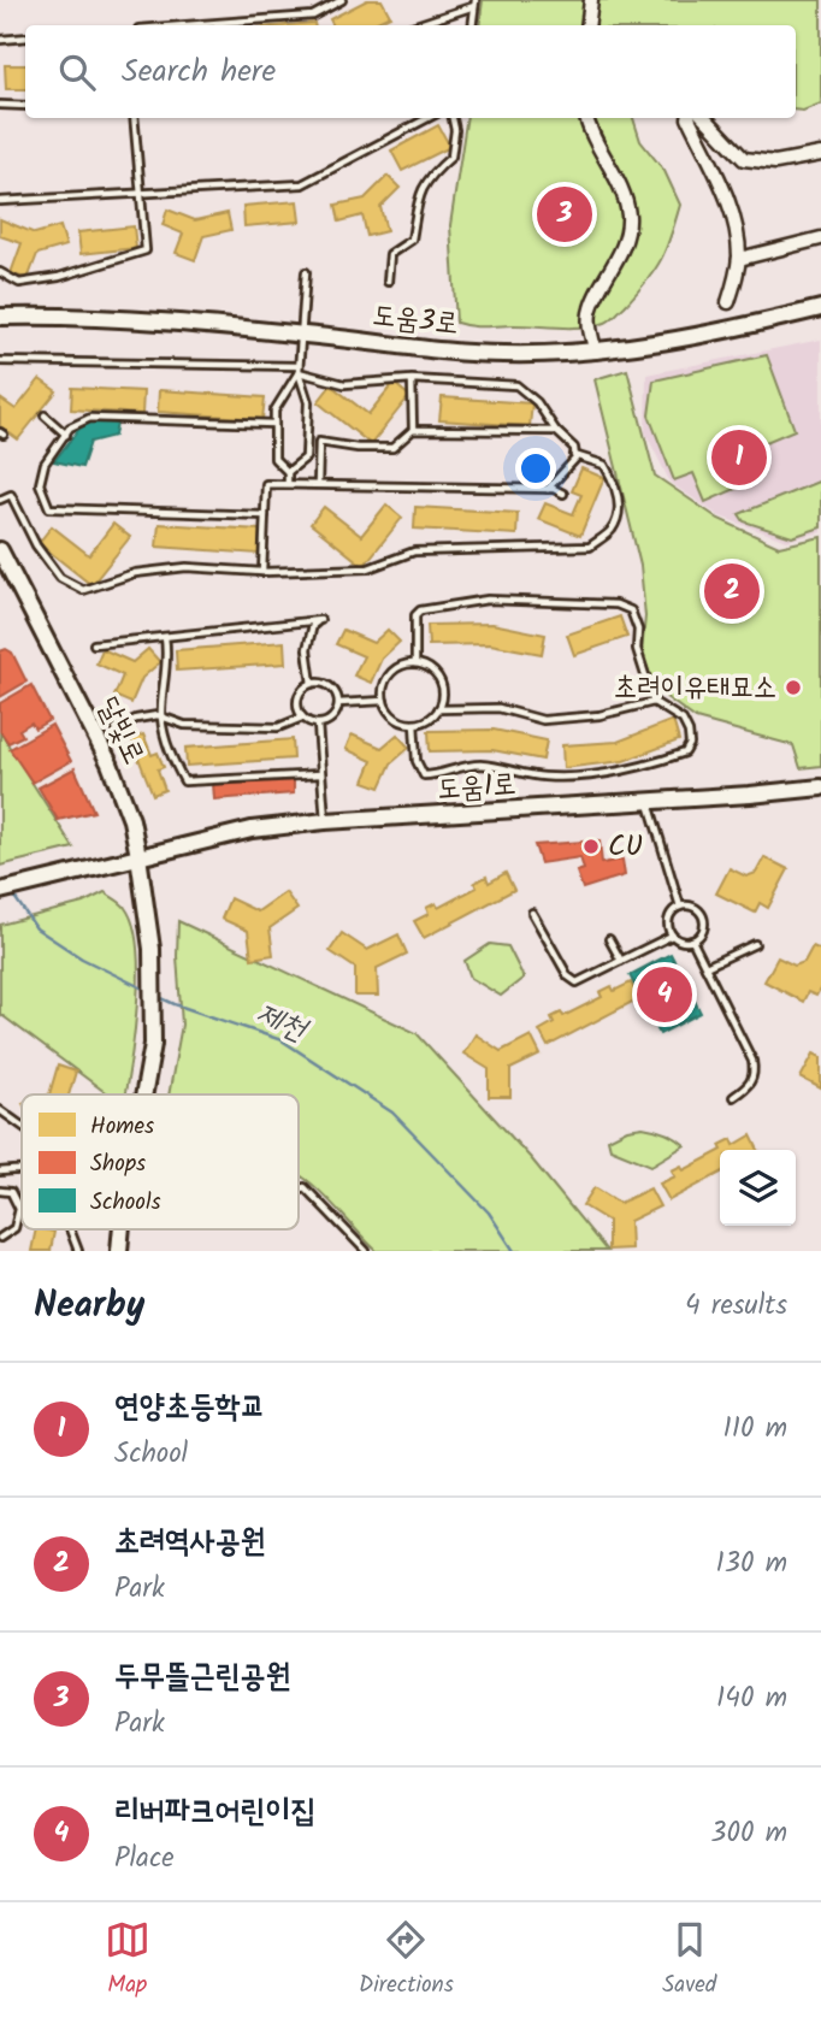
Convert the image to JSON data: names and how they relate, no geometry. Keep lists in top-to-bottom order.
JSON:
{
  "streets": {
    "street": ["도움3로", "달빛로", "도움1로"]
  },
  "crossings": [
    ["달빛로", "도움1로"]
  ],
  "water": ["제천"],
  "places": ["초려이유태묘소", "CU"],
  "legend": ["Homes", "Shops", "Schools"],
  "page": {
    "search": "Search here",
    "pins": [
      "3",
      "1",
      "2",
      "4"
    ],
    "heading": ["Nearby", "4 results"],
    "list": [
      {
        "mark": "1",
        "name": "연양초등학교",
        "note": "School",
        "value": "110 m"
      },
      {
        "mark": "2",
        "name": "초려역사공원",
        "note": "Park",
        "value": "130 m"
      },
      {
        "mark": "3",
        "name": "두무뜰근린공원",
        "note": "Park",
        "value": "140 m"
      },
      {
        "mark": "4",
        "name": "리버파크어린이집",
        "note": "Place",
        "value": "300 m"
      }
    ],
    "nav": ["Map", "Directions", "Saved"]
  }
}
